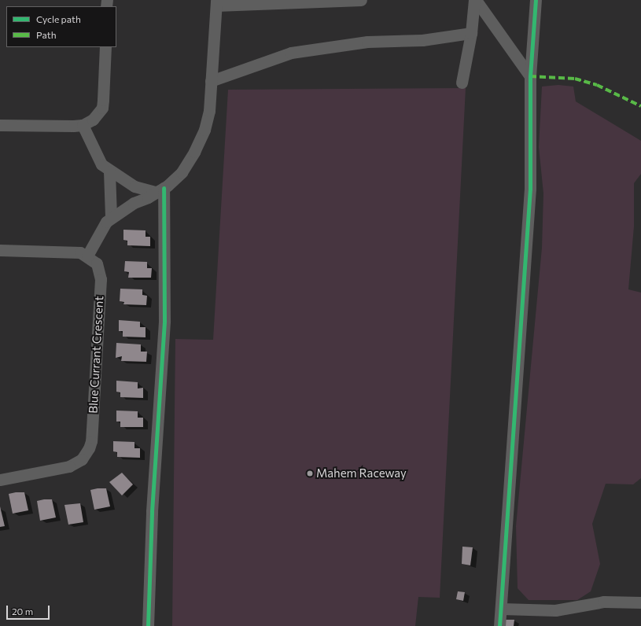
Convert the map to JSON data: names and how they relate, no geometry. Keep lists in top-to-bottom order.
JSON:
{
  "streets": {
    "street": ["Blue Currant Crescent"]
  },
  "places": ["Mahem Raceway"],
  "legend": ["Cycle path", "Path"],
  "scale_bar": "20 m"
}
